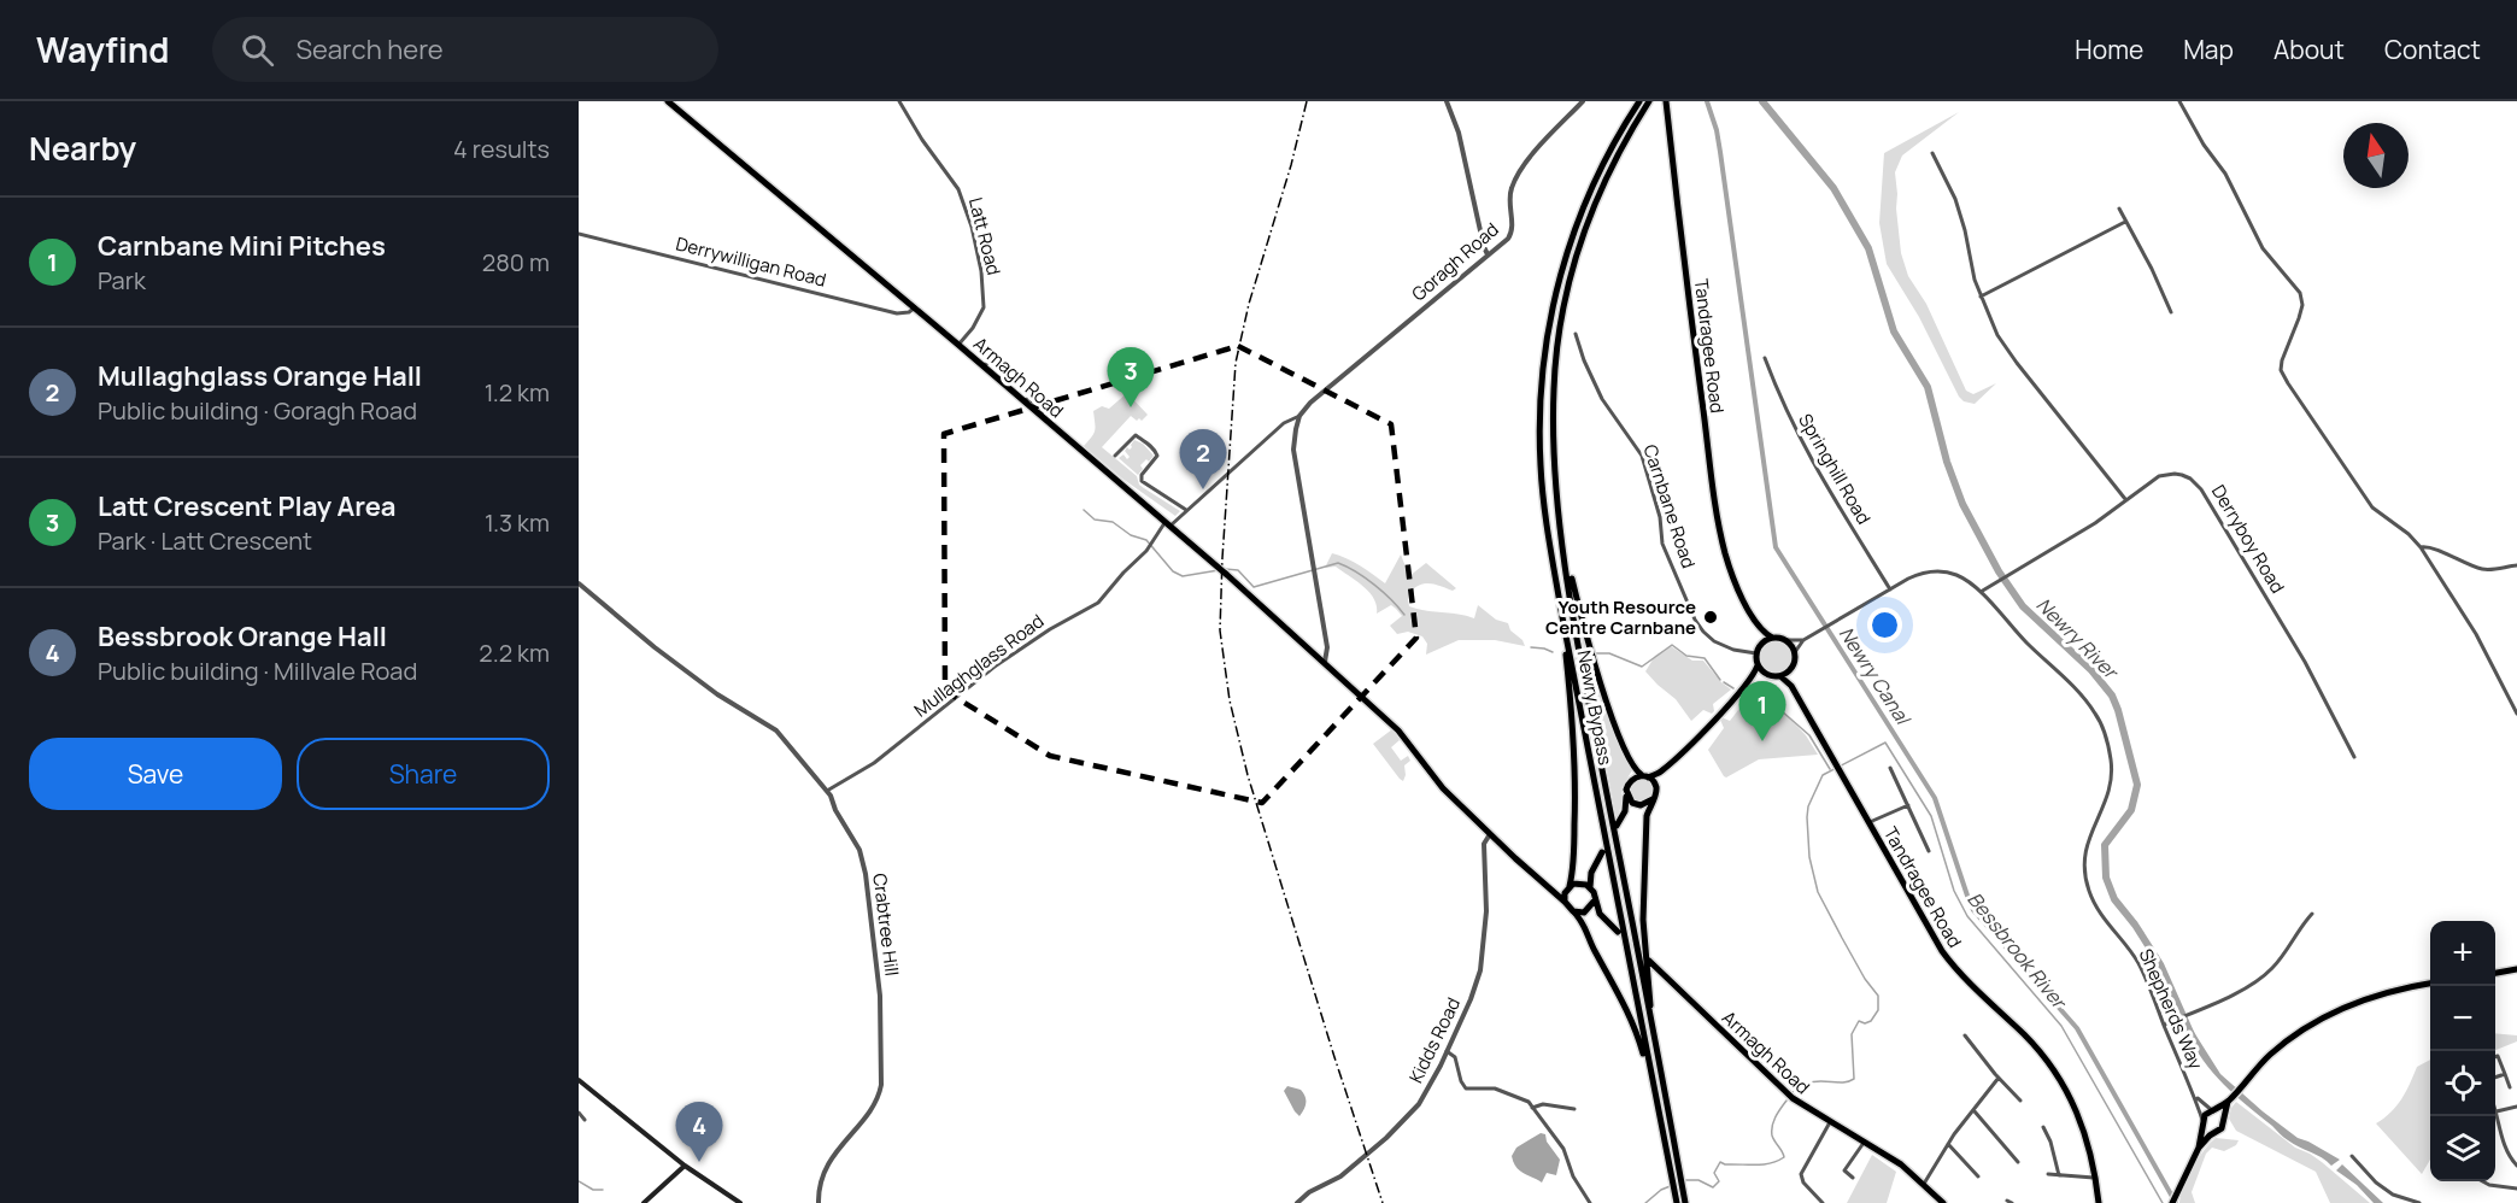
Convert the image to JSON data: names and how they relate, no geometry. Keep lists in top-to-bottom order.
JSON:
{
  "streets": {
    "highway": ["Tandragee Road", "Armagh Road", "Newry Bypass"],
    "street": [
      "Latt Road",
      "Derrywilligan Road",
      "Goragh Road",
      "Springhill Road",
      "Carnbane Road",
      "Derryboy Road",
      "Mullaghglass Road",
      "Crabtree Hill",
      "Shepherds Way",
      "Kidds Road"
    ]
  },
  "crossings": [
    ["Latt Road", "Armagh Road"],
    ["Derrywilligan Road", "Armagh Road"],
    ["Goragh Road", "Armagh Road"],
    ["Goragh Road", "Mullaghglass Road"],
    ["Tandragee Road", "Carnbane Road"],
    ["Tandragee Road", "Shepherds Way"],
    ["Armagh Road", "Mullaghglass Road"],
    ["Armagh Road", "Kidds Road"],
    ["Springhill Road", "Shepherds Way"],
    ["Carnbane Road", "Shepherds Way"],
    ["Derryboy Road", "Shepherds Way"],
    ["Mullaghglass Road", "Crabtree Hill"]
  ],
  "water": ["Newry River", "Newry Canal", "Bessbrook River"],
  "places": ["Youth Resource Centre Carnbane"],
  "north": "top",
  "page": {
    "header": "Wayfind",
    "search": "Search here",
    "nav": [
      "Home",
      "Map",
      "About",
      "Contact"
    ],
    "heading": ["Nearby", "4 results"],
    "list": [
      {
        "mark": "1",
        "name": "Carnbane Mini Pitches",
        "note": "Park",
        "value": "280 m"
      },
      {
        "mark": "2",
        "name": "Mullaghglass Orange Hall",
        "note": "Public building · Goragh Road",
        "value": "1.2 km"
      },
      {
        "mark": "3",
        "name": "Latt Crescent Play Area",
        "note": "Park · Latt Crescent",
        "value": "1.3 km"
      },
      {
        "mark": "4",
        "name": "Bessbrook Orange Hall",
        "note": "Public building · Millvale Road",
        "value": "2.2 km"
      }
    ],
    "pins": [
      "3",
      "2",
      "1",
      "4"
    ],
    "buttons": ["Save", "Share"],
    "map_buttons": ["+", "−"]
  }
}
